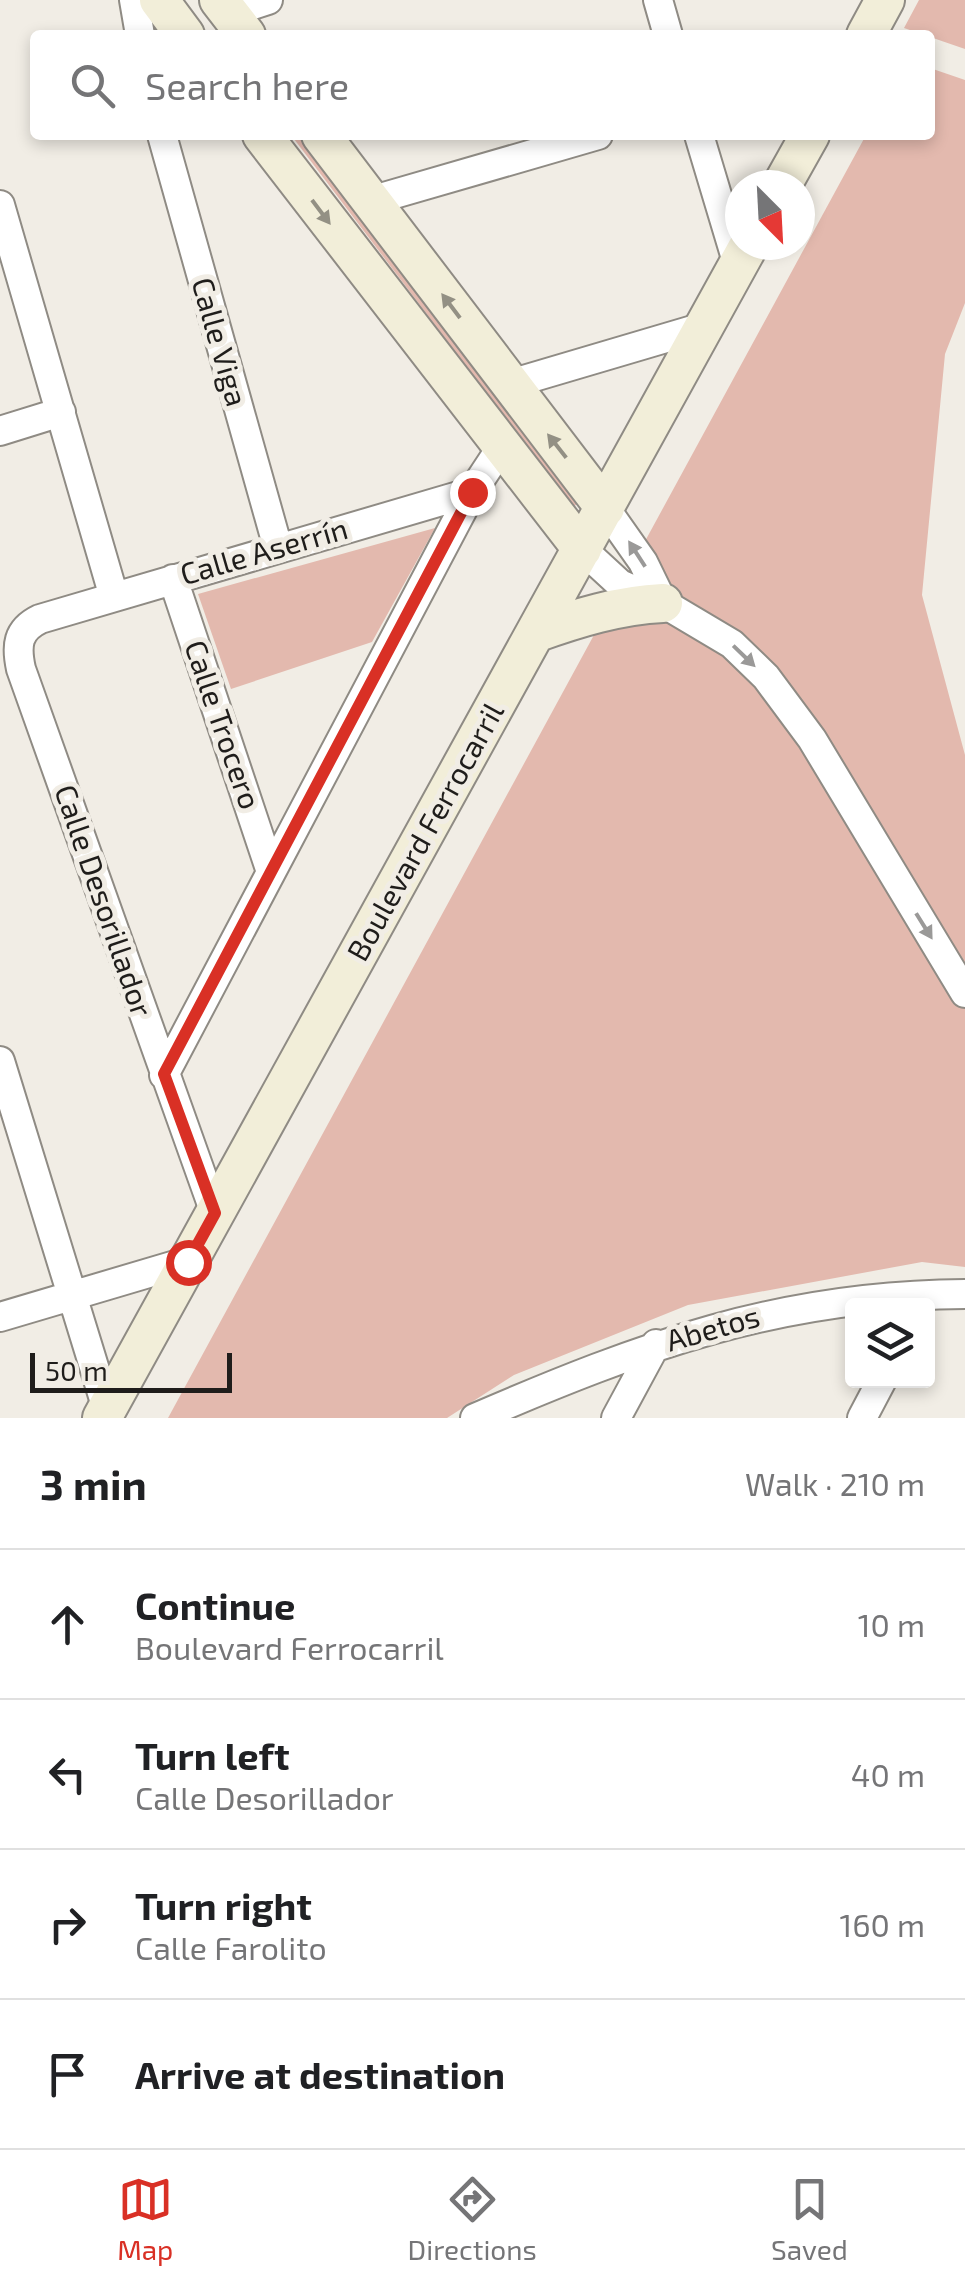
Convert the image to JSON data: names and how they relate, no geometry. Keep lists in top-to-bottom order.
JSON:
{
  "streets": {
    "main road": ["Boulevard Ferrocarril"],
    "street": [
      "Calle Viga",
      "Calle Aserrín",
      "Calle Trocero",
      "Calle Desorillador",
      "Abetos"
    ]
  },
  "crossings": [
    ["Calle Viga", "Calle Aserrín"],
    ["Calle Aserrín", "Calle Trocero"],
    ["Calle Aserrín", "Calle Desorillador"],
    ["Boulevard Ferrocarril", "Calle Desorillador"]
  ],
  "scale_bar": "50 m",
  "north": "bottom right",
  "page": {
    "search": "Search here",
    "scale": "50 m",
    "heading": ["3 min", "Walk · 210 m"],
    "list": [
      ["Continue", "Boulevard Ferrocarril", "10 m"],
      ["Turn left", "Calle Desorillador", "40 m"],
      ["Turn right", "Calle Farolito", "160 m"],
      "Arrive at destination"
    ],
    "nav": ["Map", "Directions", "Saved"]
  }
}
